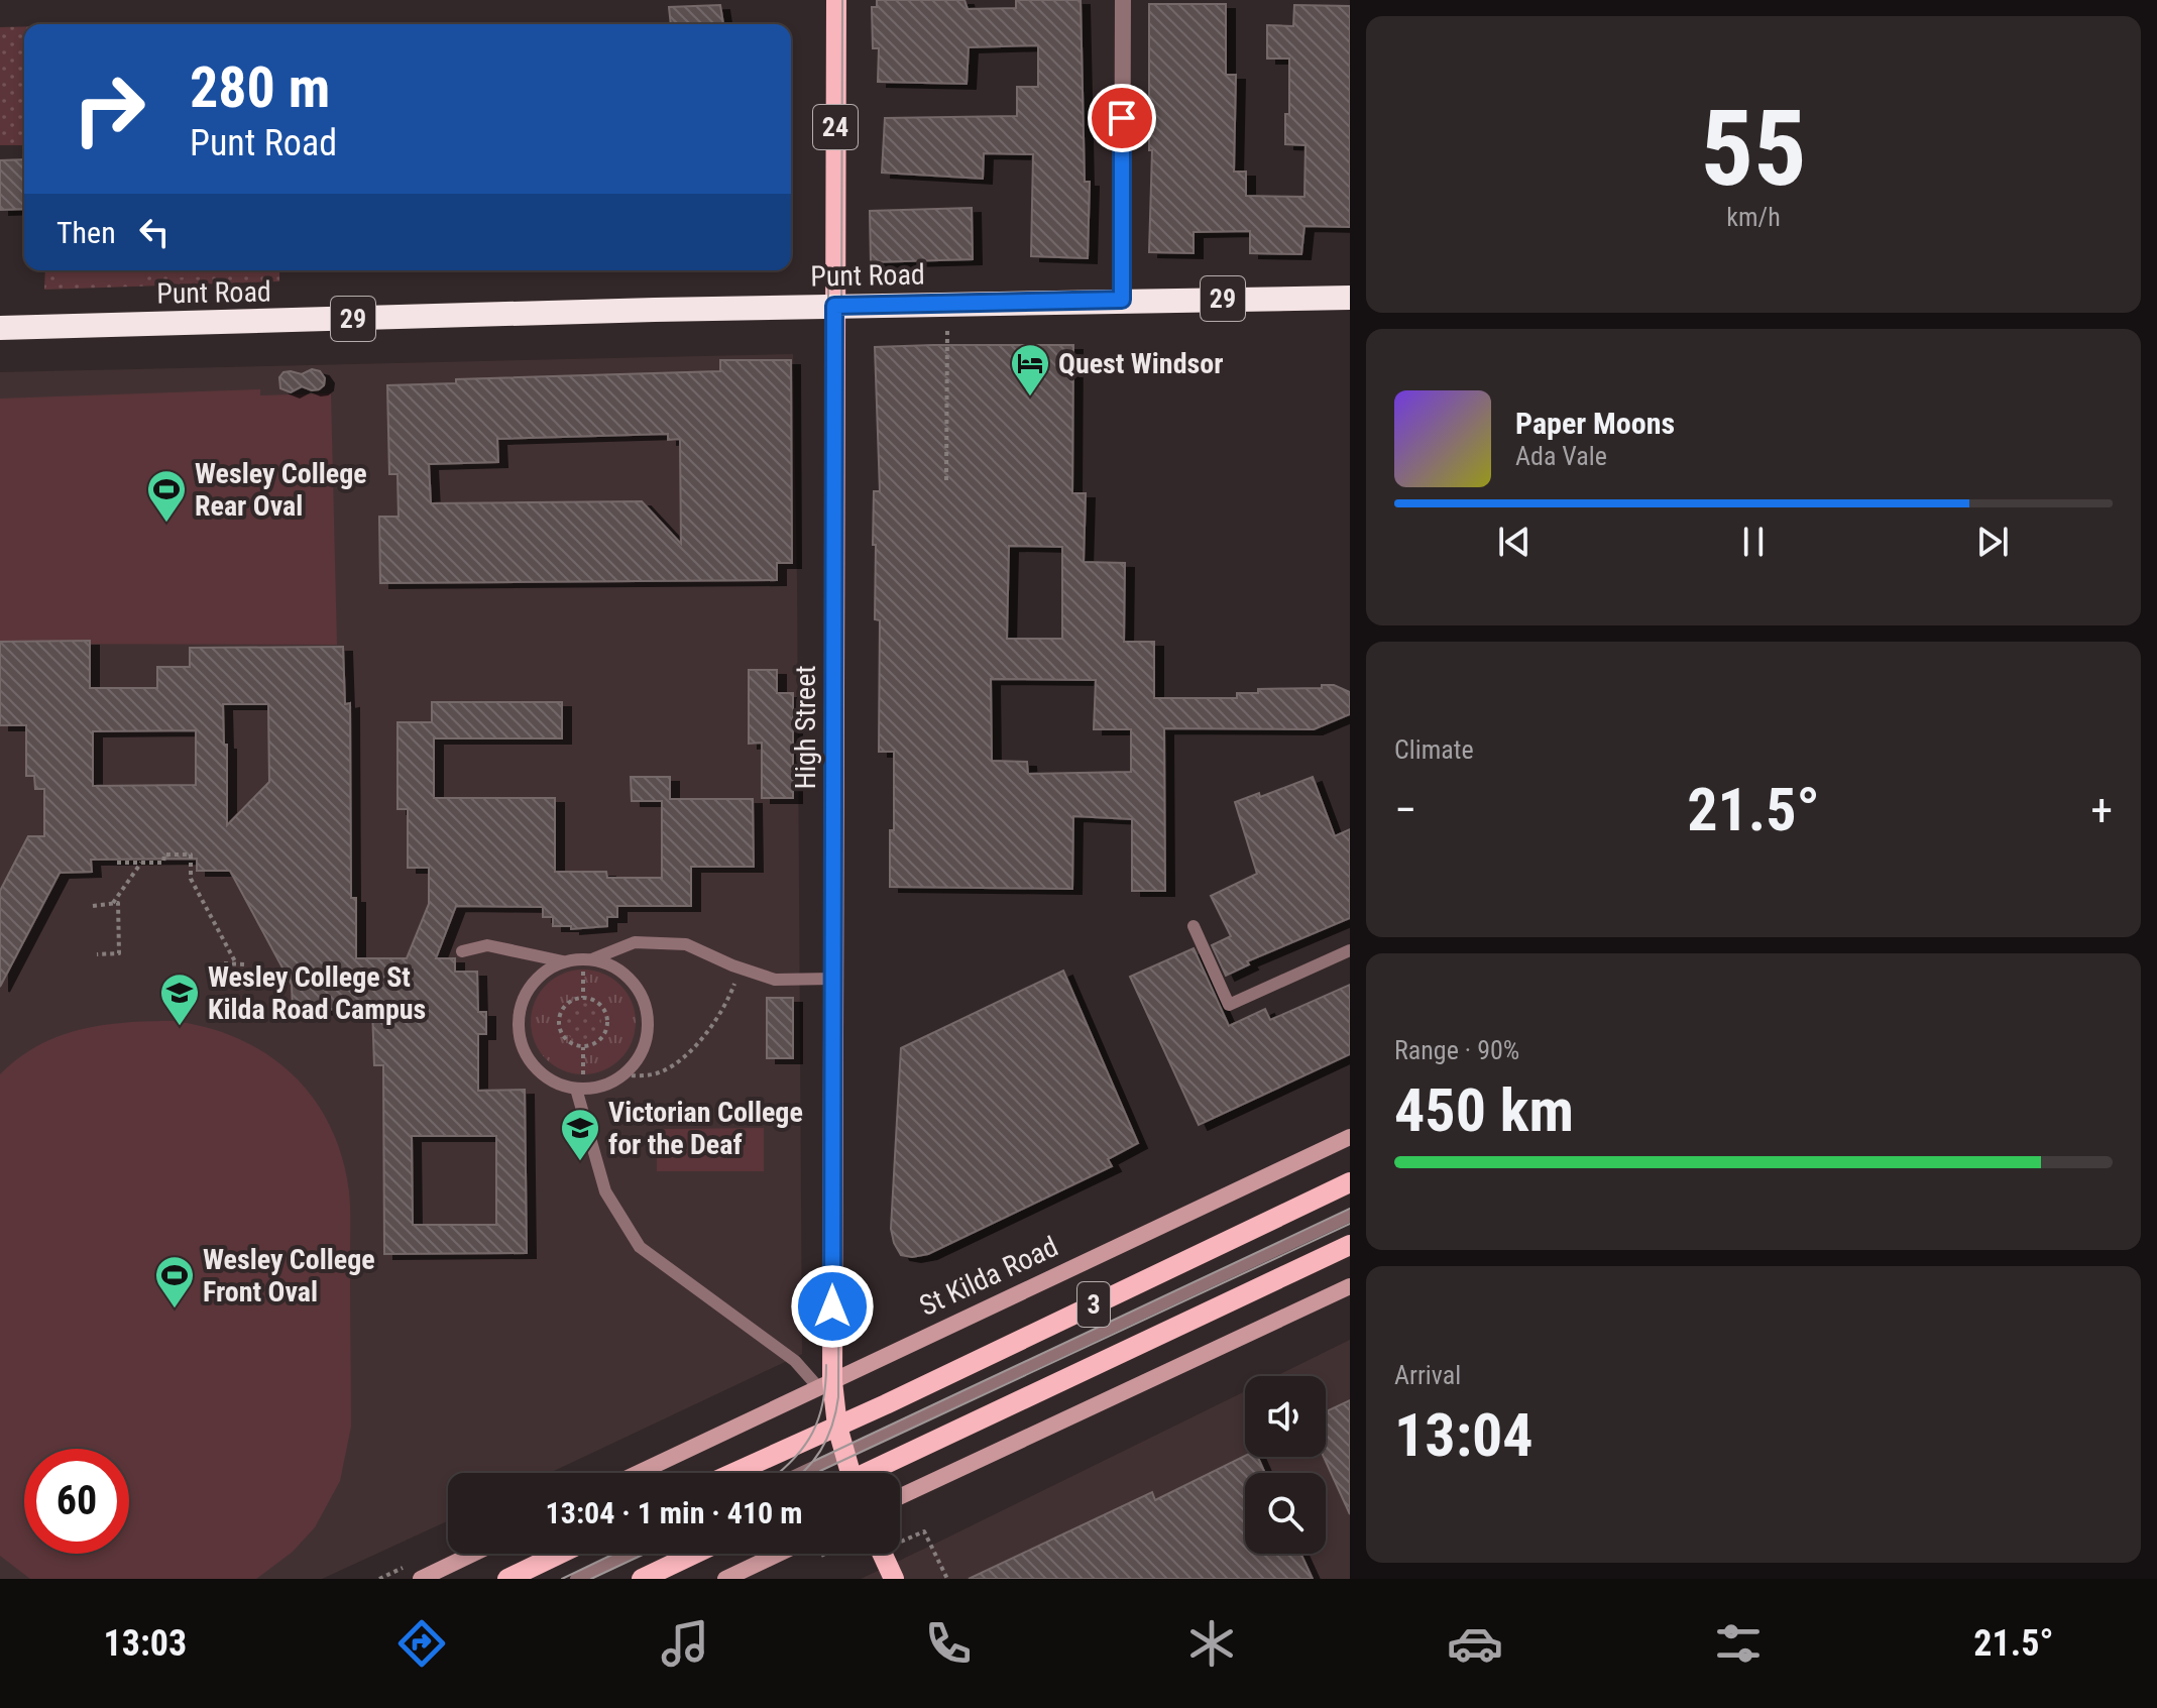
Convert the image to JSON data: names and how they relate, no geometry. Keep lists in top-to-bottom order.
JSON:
{
  "streets": {
    "highway": ["Punt Road", "29"],
    "main road": [
      "24",
      "High Street",
      "St Kilda Road",
      "3"
    ]
  },
  "crossings": [
    ["24", "High Street"],
    ["Punt Road", "High Street"],
    ["High Street", "St Kilda Road"],
    ["High Street", "3"]
  ],
  "places": {
    "hotel": ["Quest Windsor"],
    "sports": ["Wesley College Rear Oval", "Wesley College Front Oval"],
    "school or university": ["Wesley College St Kilda Road Campus", "Victorian College for the Deaf"]
  },
  "page": {
    "tile": [
      ["55", "km/h"],
      "Climate",
      ["Range · 90%", "450 km"],
      ["Arrival", "13:04"]
    ],
    "turn": ["280 m", "Punt Road"],
    "then": "Then",
    "song": ["Paper Moons", "Ada Vale"],
    "heat": ["−", "21.5°", "+"],
    "limit": "60",
    "trip": "13:04 · 1 min · 410 m",
    "tabs": ["13:03", "21.5°"]
  }
}
